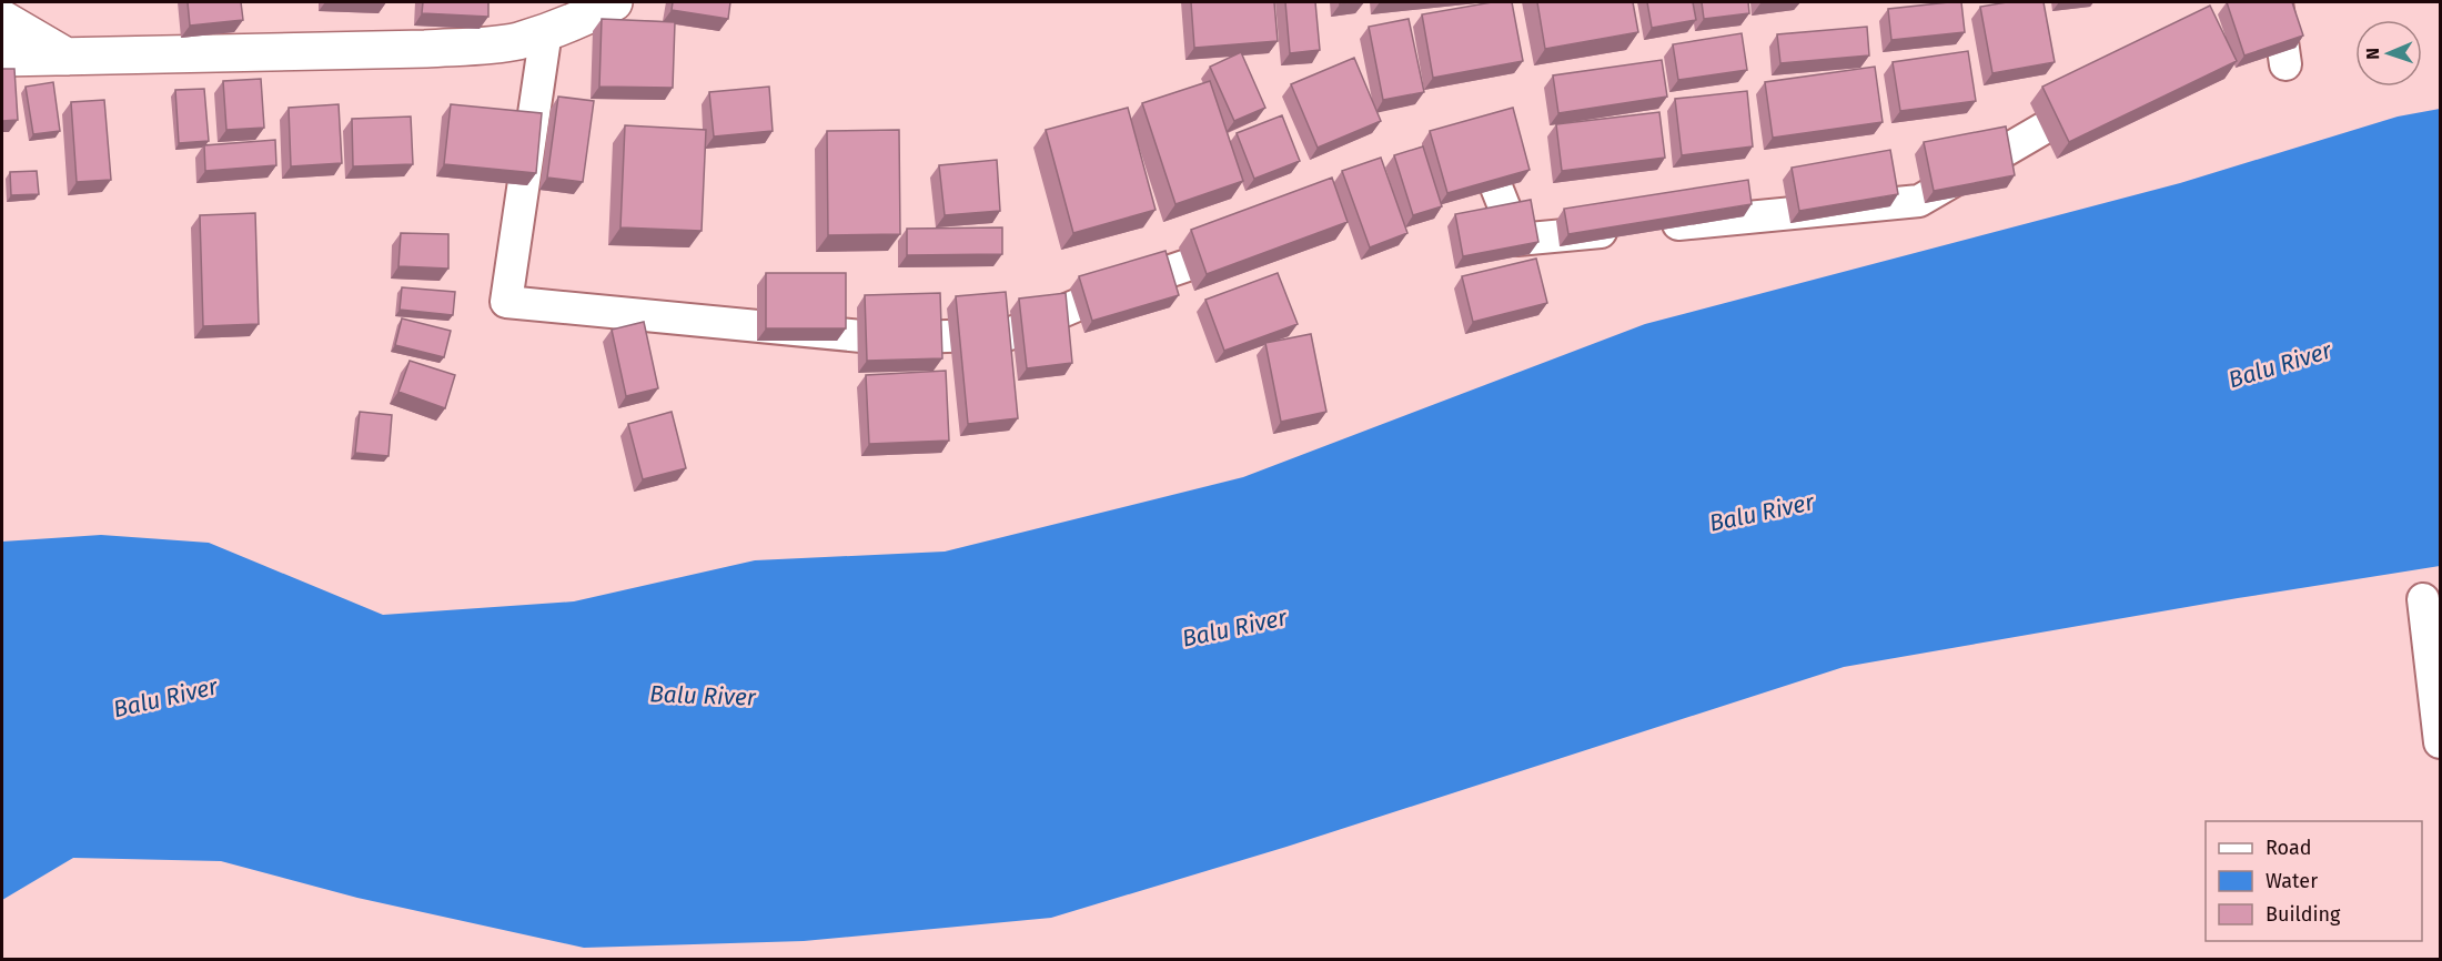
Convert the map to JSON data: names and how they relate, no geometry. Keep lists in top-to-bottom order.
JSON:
{
  "water": ["Balu River"],
  "legend": ["Road", "Water", "Building"],
  "north": "left"
}
